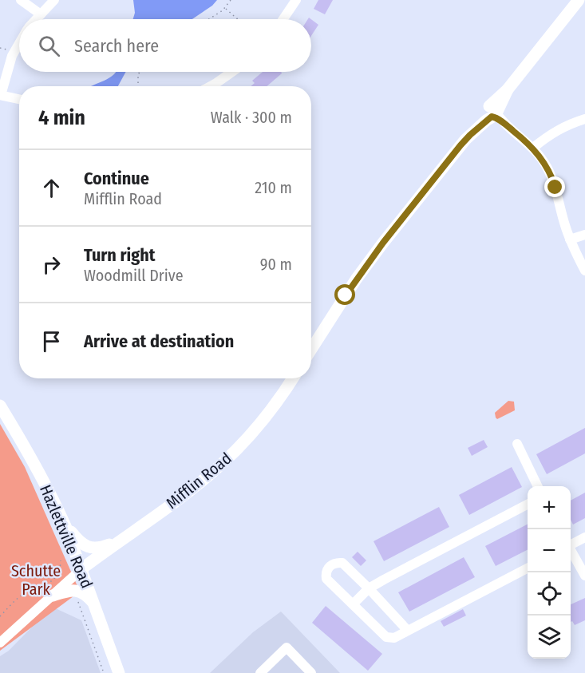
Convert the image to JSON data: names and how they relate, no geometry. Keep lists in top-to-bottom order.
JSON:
{
  "streets": {
    "main road": ["Mifflin Road", "Hazlettville Road"]
  },
  "crossings": [
    ["Mifflin Road", "Hazlettville Road"]
  ],
  "parks": ["Schutte Park"],
  "page": {
    "search": "Search here",
    "heading": ["4 min", "Walk · 300 m"],
    "list": [
      ["Continue", "Mifflin Road", "210 m"],
      ["Turn right", "Woodmill Drive", "90 m"],
      "Arrive at destination"
    ],
    "map_buttons": ["+", "−"]
  }
}
